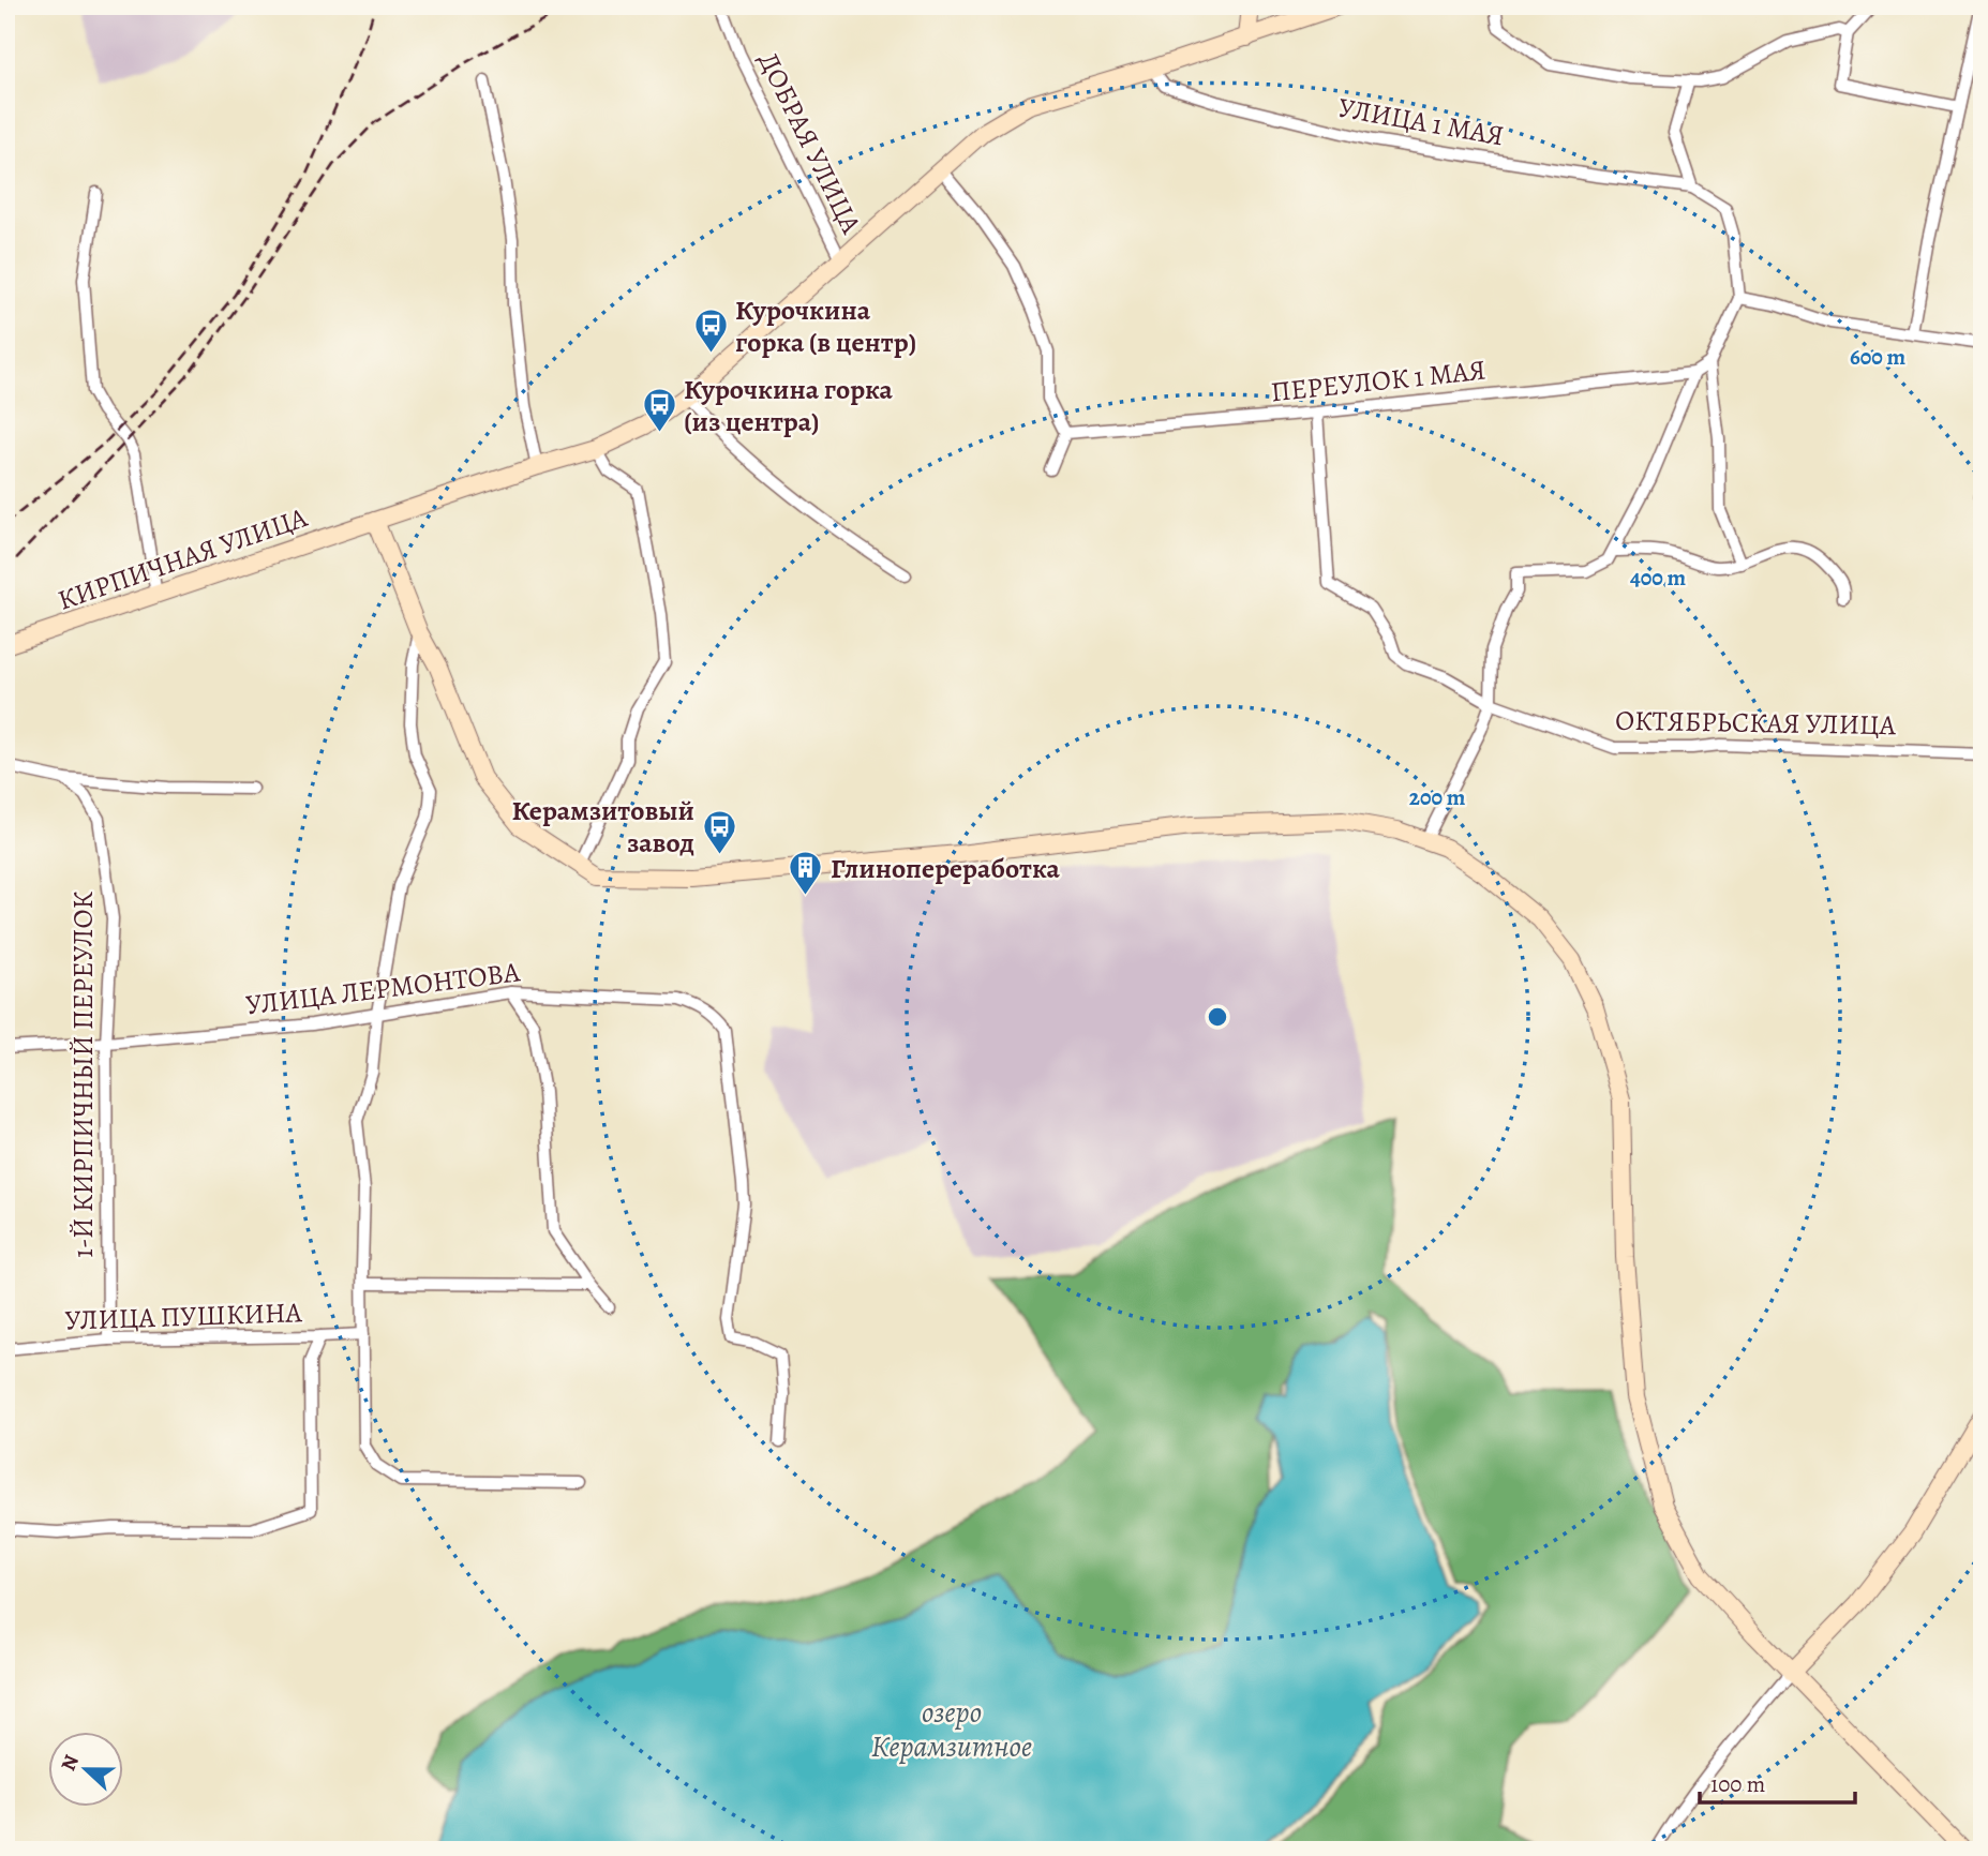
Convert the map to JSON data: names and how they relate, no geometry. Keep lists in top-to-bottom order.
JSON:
{
  "streets": {
    "street": [
      "УЛИЦА 1 МАЯ",
      "ДОБРАЯ УЛИЦА",
      "ПЕРЕУЛОК 1 МАЯ",
      "КИРПИЧНАЯ УЛИЦА",
      "ОКТЯБРЬСКАЯ УЛИЦА",
      "УЛИЦА ЛЕРМОНТОВА",
      "1-Й КИРПИЧНЫЙ ПЕРЕУЛОК",
      "УЛИЦА ПУШКИНА"
    ]
  },
  "crossings": [
    ["УЛИЦА 1 МАЯ", "КИРПИЧНАЯ УЛИЦА"],
    ["ДОБРАЯ УЛИЦА", "КИРПИЧНАЯ УЛИЦА"],
    ["ПЕРЕУЛОК 1 МАЯ", "ОКТЯБРЬСКАЯ УЛИЦА"],
    ["УЛИЦА ЛЕРМОНТОВА", "1-Й КИРПИЧНЫЙ ПЕРЕУЛОК"],
    ["1-Й КИРПИЧНЫЙ ПЕРЕУЛОК", "УЛИЦА ПУШКИНА"]
  ],
  "water": ["озеро Керамзитное"],
  "places": {
    "bus stop": ["Курочкина горка (в центр)", "Курочкина горка (из центра)", "Керамзитовый завод"],
    "building": ["Глинопереработка"]
  },
  "scale_bar": "100 m",
  "north": "left",
  "rings": ["600 m", "400 m", "200 m"]
}
